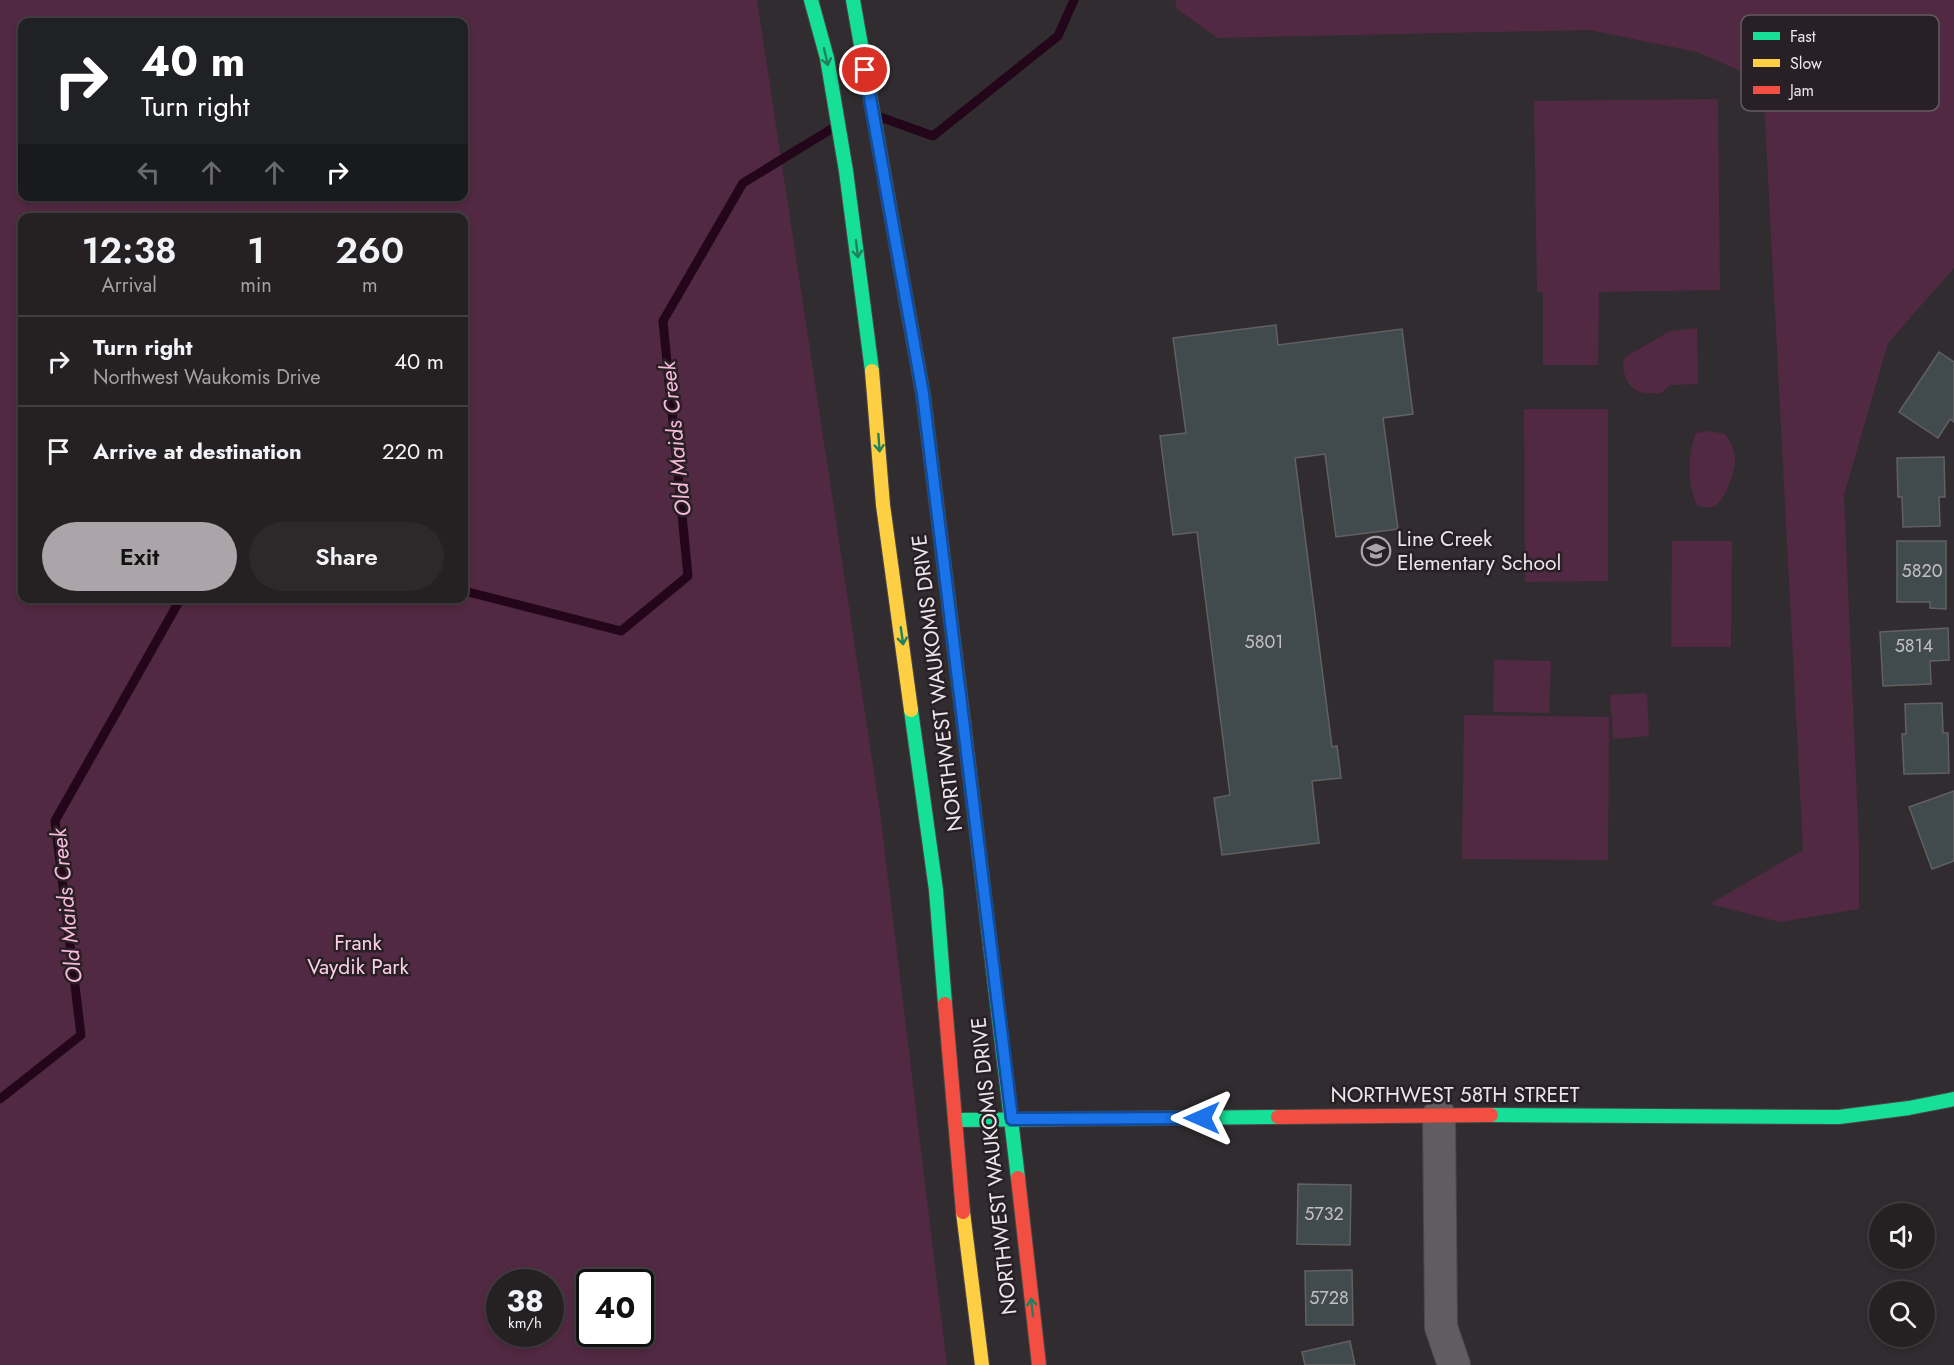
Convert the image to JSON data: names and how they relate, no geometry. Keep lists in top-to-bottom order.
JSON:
{
  "streets": {
    "main road": ["NORTHWEST WAUKOMIS DRIVE", "NORTHWEST 58TH STREET"]
  },
  "crossings": [
    ["NORTHWEST WAUKOMIS DRIVE", "NORTHWEST 58TH STREET"]
  ],
  "water": ["Old Maids Creek"],
  "parks": ["Frank Vaydik Park"],
  "places": {
    "school or university": ["Line Creek Elementary School"]
  },
  "house_numbers": [
    "5820",
    "5801",
    "5814",
    "5732",
    "5728"
  ],
  "legend": ["Fast", "Slow", "Jam"],
  "page": {
    "turn": ["40 m", "Turn right"],
    "eta": [
      "12:38",
      "Arrival",
      "1",
      "min",
      "260",
      "m"
    ],
    "list": [
      {
        "name": "Turn right",
        "note": "Northwest Waukomis Drive",
        "value": "40 m"
      },
      {
        "name": "Arrive at destination",
        "value": "220 m"
      }
    ],
    "buttons": ["Exit", "Share"],
    "speed": "38 km/h",
    "limit": "40"
  }
}
